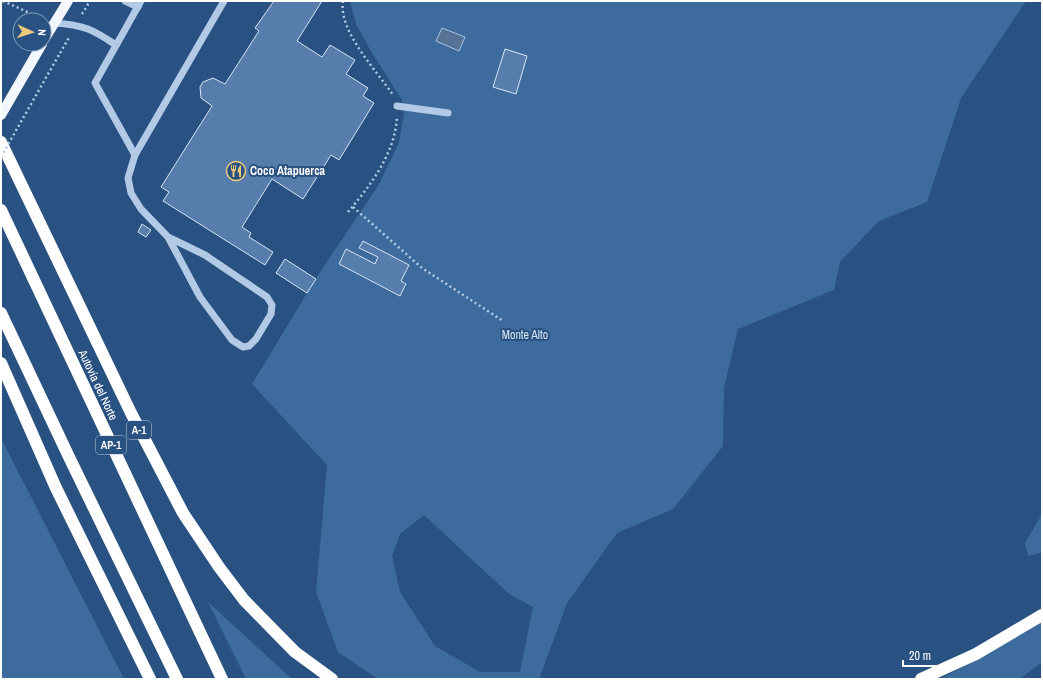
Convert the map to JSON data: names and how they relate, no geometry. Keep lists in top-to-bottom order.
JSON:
{
  "streets": {
    "highway": ["Autovía del Norte", "A-1", "AP-1"]
  },
  "parks": ["Monte Alto"],
  "places": {
    "restaurant": ["Coco Atapuerca"]
  },
  "scale_bar": "20 m",
  "north": "right"
}
